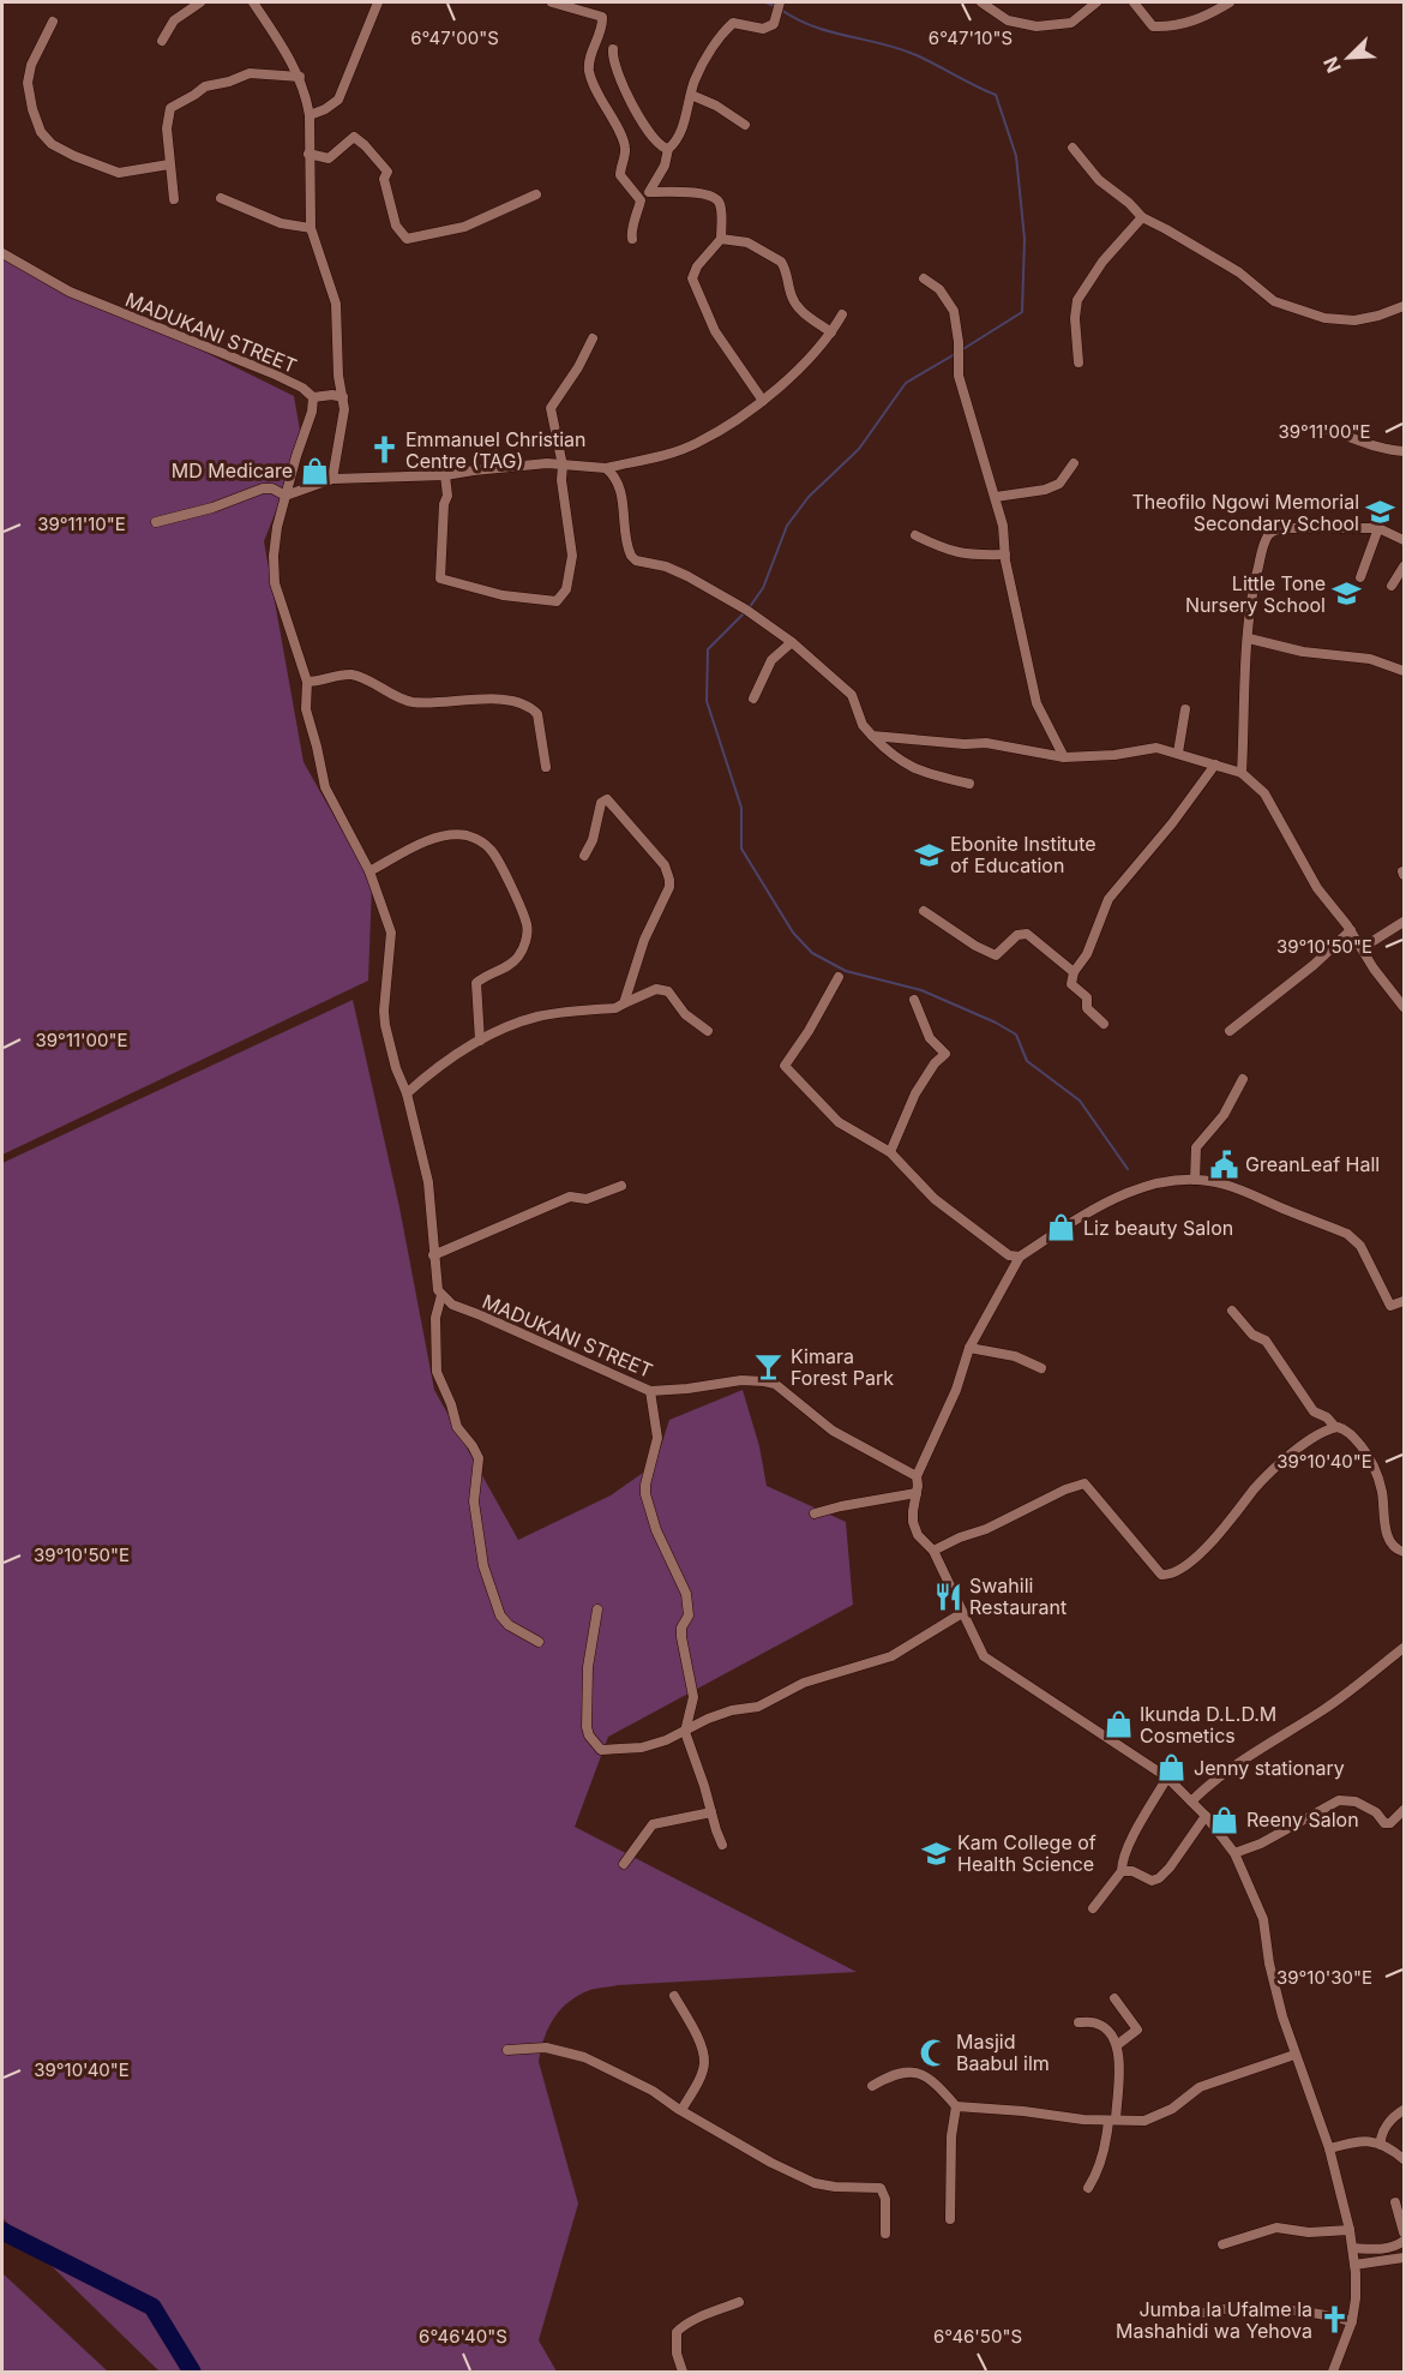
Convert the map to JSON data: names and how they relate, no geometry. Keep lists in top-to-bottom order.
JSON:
{
  "streets": {
    "street": ["MADUKANI STREET"]
  },
  "places": {
    "church": ["Emmanuel Christian Centre (TAG)", "Jumba la Ufalme la Mashahidi wa Yehova"],
    "shop": [
      "MD Medicare",
      "Liz beauty Salon",
      "Ikunda D.L.D.M Cosmetics",
      "Jenny stationary",
      "Reeny Salon"
    ],
    "school or university": [
      "Theofilo Ngowi Memorial Secondary School",
      "Little Tone Nursery School",
      "Ebonite Institute of Education",
      "Kam College of Health Science"
    ],
    "public building": ["GreanLeaf Hall"],
    "bar": ["Kimara Forest Park"],
    "restaurant": ["Swahili Restaurant"],
    "mosque": ["Masjid Baabul ilm"]
  },
  "north": "bottom left",
  "coordinates": [
    "6°47'00\"S",
    "6°47'10\"S",
    "39°11'00\"E",
    "39°11'10\"E",
    "39°10'50\"E",
    "39°10'40\"E",
    "39°10'30\"E",
    "6°46'40\"S",
    "6°46'50\"S"
  ]
}
